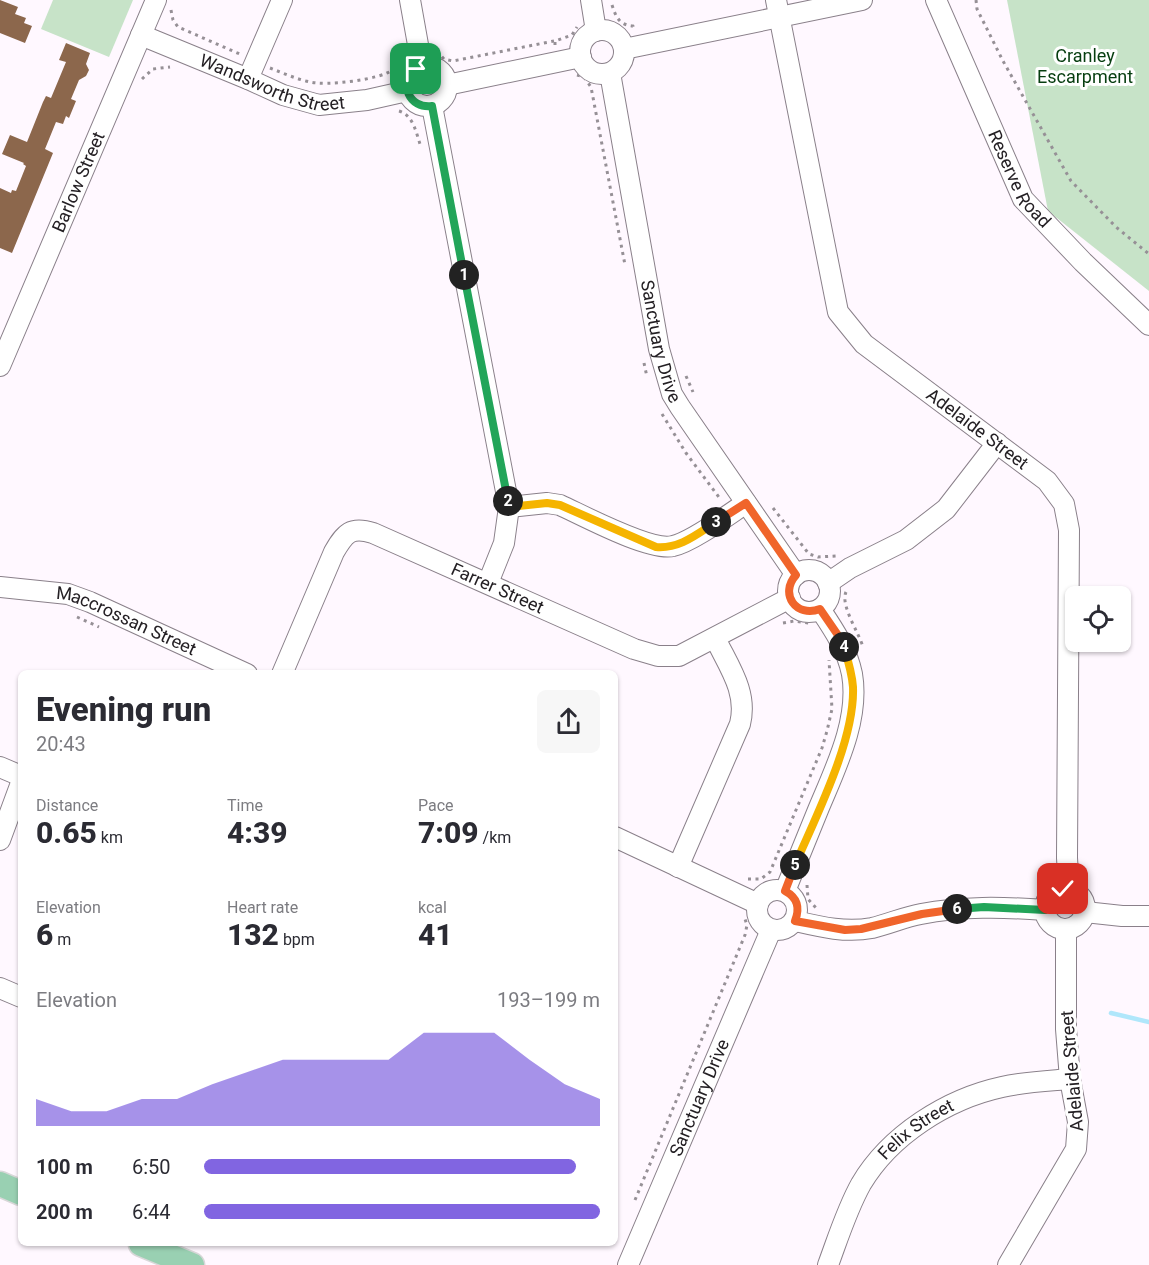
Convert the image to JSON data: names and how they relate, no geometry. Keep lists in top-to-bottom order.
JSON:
{
  "streets": {
    "street": [
      "Wandsworth Street",
      "Reserve Road",
      "Barlow Street",
      "Sanctuary Drive",
      "Adelaide Street",
      "Farrer Street",
      "Maccrossan Street",
      "Felix Street"
    ]
  },
  "crossings": [
    ["Wandsworth Street", "Barlow Street"],
    ["Sanctuary Drive", "Farrer Street"],
    ["Adelaide Street", "Felix Street"]
  ],
  "parks": ["Cranley Escarpment"],
  "page": {
    "pins": [
      "1",
      "2",
      "3",
      "4",
      "5",
      "6"
    ],
    "heading": ["Evening run", "20:43"],
    "stats": [
      ["Distance", "0.65 km"],
      ["Time", "4:39"],
      ["Pace", "7:09 /km"],
      ["Elevation", "6 m"],
      ["Heart rate", "132 bpm"],
      ["kcal", "41"]
    ],
    "chart": ["Elevation", "193–199 m"],
    "list": [
      {
        "name": "100 m",
        "note": "6:50"
      },
      {
        "name": "200 m",
        "note": "6:44"
      }
    ]
  }
}
